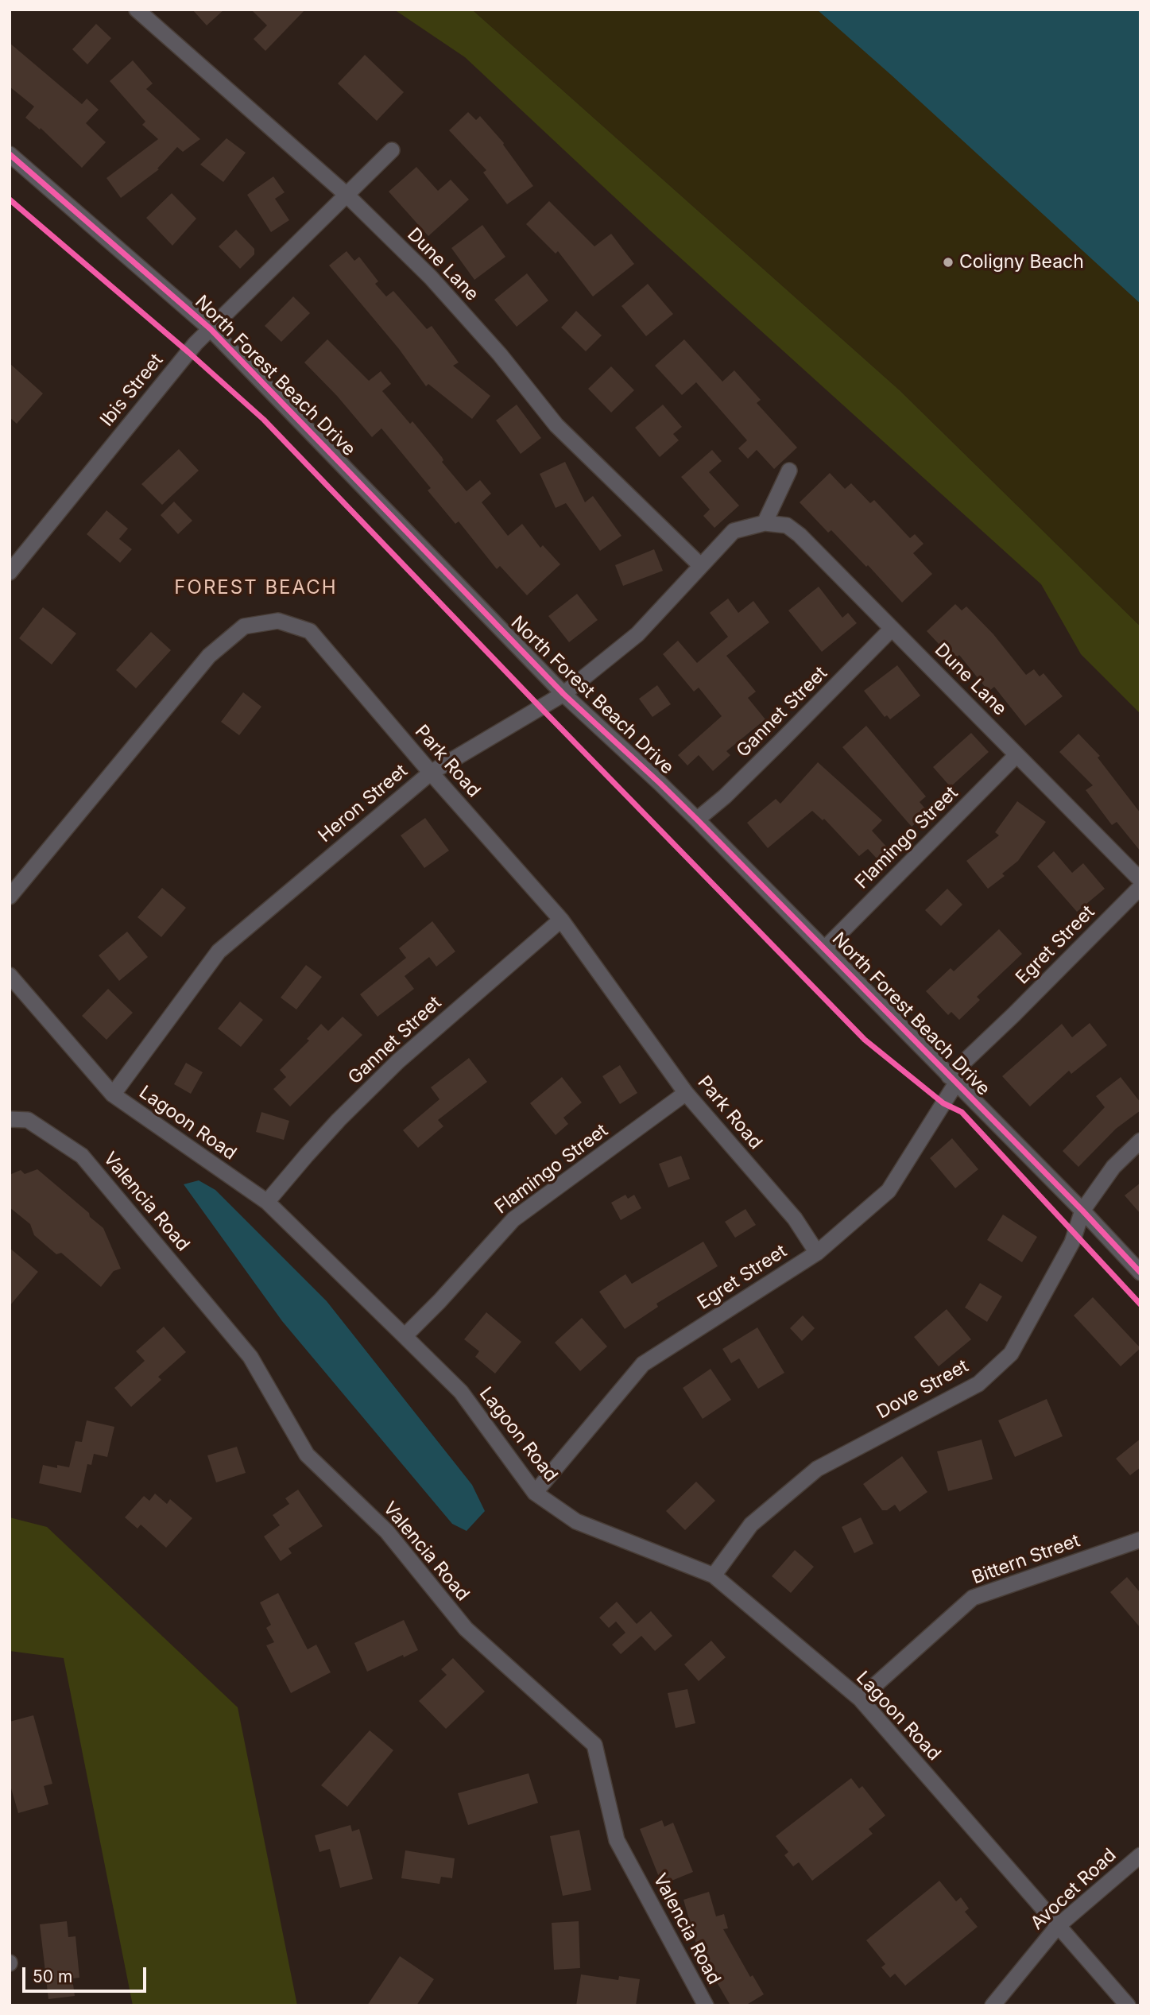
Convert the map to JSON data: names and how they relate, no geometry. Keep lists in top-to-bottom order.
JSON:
{
  "streets": {
    "street": [
      "Dune Lane",
      "North Forest Beach Drive",
      "Ibis Street",
      "Gannet Street",
      "Park Road",
      "Heron Street",
      "Flamingo Street",
      "Egret Street",
      "Lagoon Road",
      "Valencia Road",
      "Dove Street",
      "Bittern Street",
      "Avocet Road"
    ]
  },
  "crossings": [
    ["Dune Lane", "Ibis Street"],
    ["Dune Lane", "Gannet Street"],
    ["Dune Lane", "Heron Street"],
    ["Dune Lane", "Flamingo Street"],
    ["North Forest Beach Drive", "Ibis Street"],
    ["North Forest Beach Drive", "Gannet Street"],
    ["North Forest Beach Drive", "Heron Street"],
    ["North Forest Beach Drive", "Flamingo Street"],
    ["North Forest Beach Drive", "Egret Street"],
    ["North Forest Beach Drive", "Dove Street"],
    ["Gannet Street", "Park Road"],
    ["Gannet Street", "Lagoon Road"],
    ["Park Road", "Heron Street"],
    ["Park Road", "Flamingo Street"],
    ["Park Road", "Egret Street"],
    ["Heron Street", "Lagoon Road"],
    ["Flamingo Street", "Lagoon Road"],
    ["Egret Street", "Lagoon Road"],
    ["Lagoon Road", "Dove Street"],
    ["Lagoon Road", "Bittern Street"],
    ["Lagoon Road", "Avocet Road"]
  ],
  "districts": ["FOREST BEACH"],
  "places": ["Coligny Beach"],
  "scale_bar": "50 m"
}
